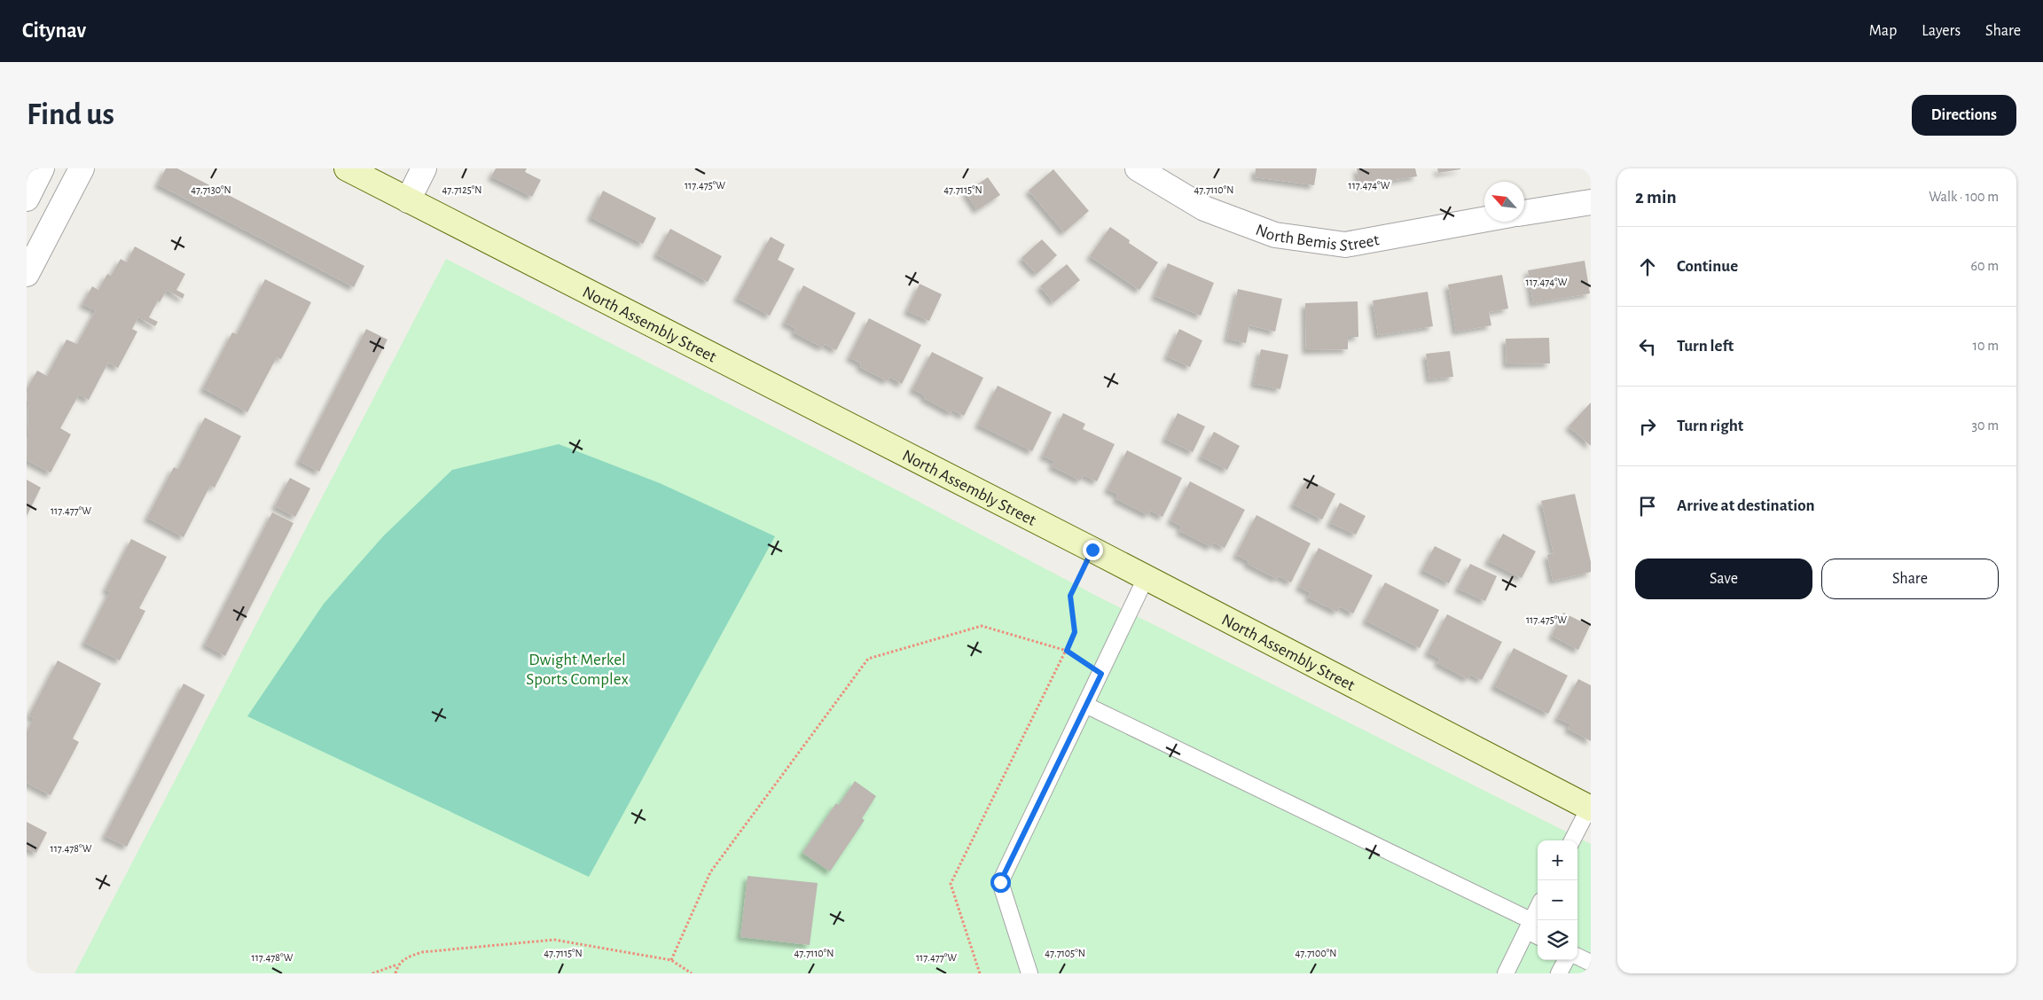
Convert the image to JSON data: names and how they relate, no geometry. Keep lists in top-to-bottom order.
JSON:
{
  "streets": {
    "main road": ["North Assembly Street"],
    "street": ["North Bemis Street"]
  },
  "parks": ["Dwight Merkel Sports Complex"],
  "north": "top left",
  "page": {
    "header": "Citynav",
    "nav": ["Map", "Layers", "Share"],
    "buttons": [
      "Directions",
      ["Save", "Share"]
    ],
    "title": "Find us",
    "heading": ["2 min", "Walk · 100 m"],
    "list": [
      ["Continue", "60 m"],
      ["Turn left", "10 m"],
      ["Turn right", "30 m"],
      "Arrive at destination"
    ],
    "map_buttons": ["+", "−"]
  },
  "coordinates": [
    "117.474°W",
    "117.475°W",
    "47.7130°N",
    "47.7125°N",
    "47.7115°N",
    "47.7110°N",
    "117.477°W",
    "117.478°W",
    "47.7105°N",
    "47.7100°N"
  ]
}
